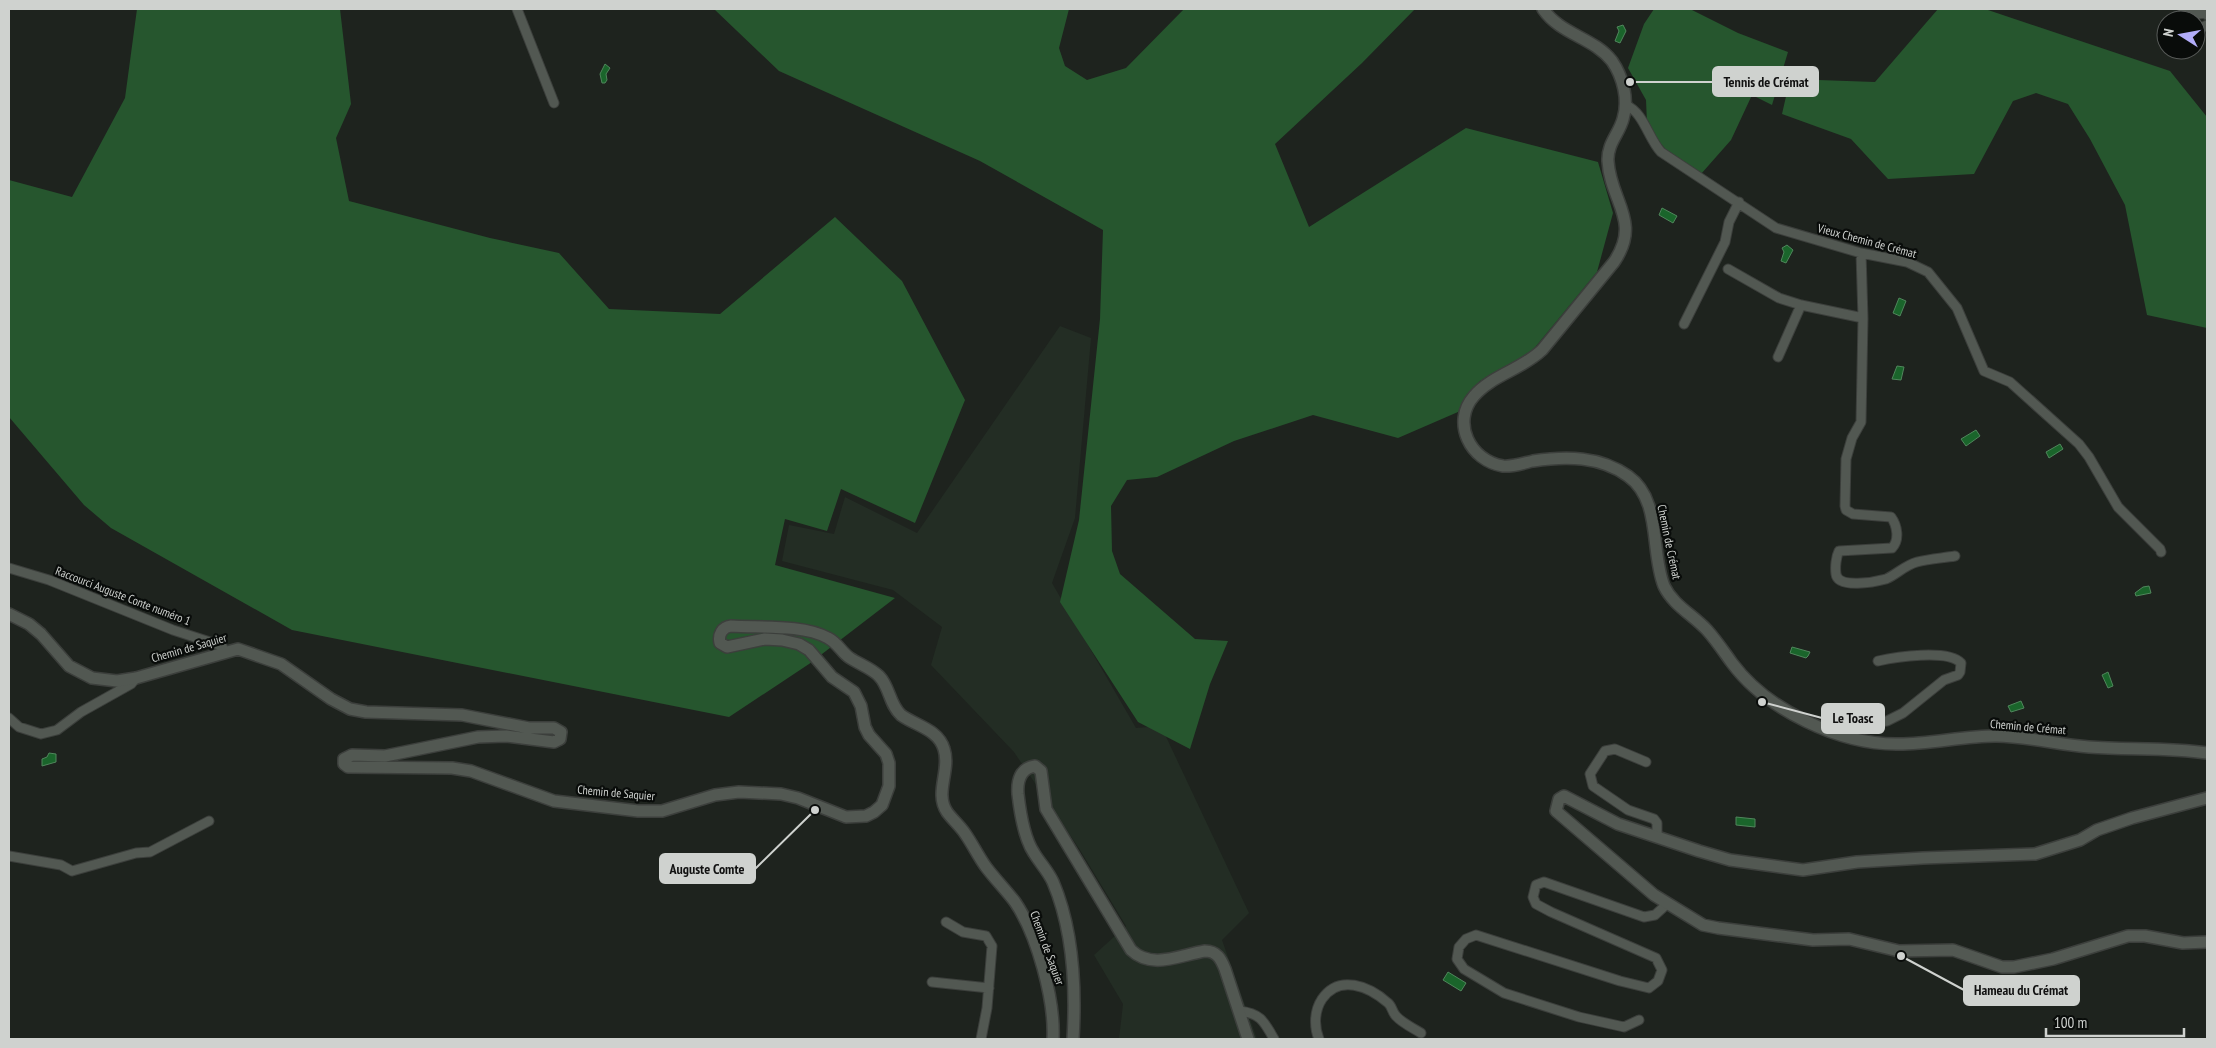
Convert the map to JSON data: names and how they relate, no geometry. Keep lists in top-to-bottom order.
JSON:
{
  "streets": {
    "street": [
      "Vieux Chemin de Crémat",
      "Chemin de Crémat",
      "Raccourci Auguste Conte numéro 1",
      "Chemin de Saquier"
    ]
  },
  "crossings": [
    ["Vieux Chemin de Crémat", "Chemin de Crémat"],
    ["Raccourci Auguste Conte numéro 1", "Chemin de Saquier"]
  ],
  "places": [
    "Tennis de Crémat",
    "Le Toasc",
    "Auguste Comte",
    "Hameau du Crémat"
  ],
  "scale_bar": "100 m",
  "north": "left"
}
